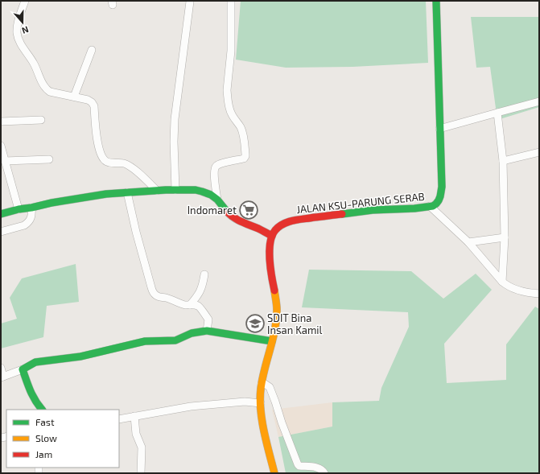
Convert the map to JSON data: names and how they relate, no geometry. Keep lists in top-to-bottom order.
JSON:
{
  "streets": {
    "street": ["JALAN KSU-PARUNG SERAB"]
  },
  "places": {
    "supermarket": ["Indomaret"],
    "school or university": ["SDIT Bina Insan Kamil"]
  },
  "legend": ["Fast", "Slow", "Jam"],
  "north": "bottom"
}
